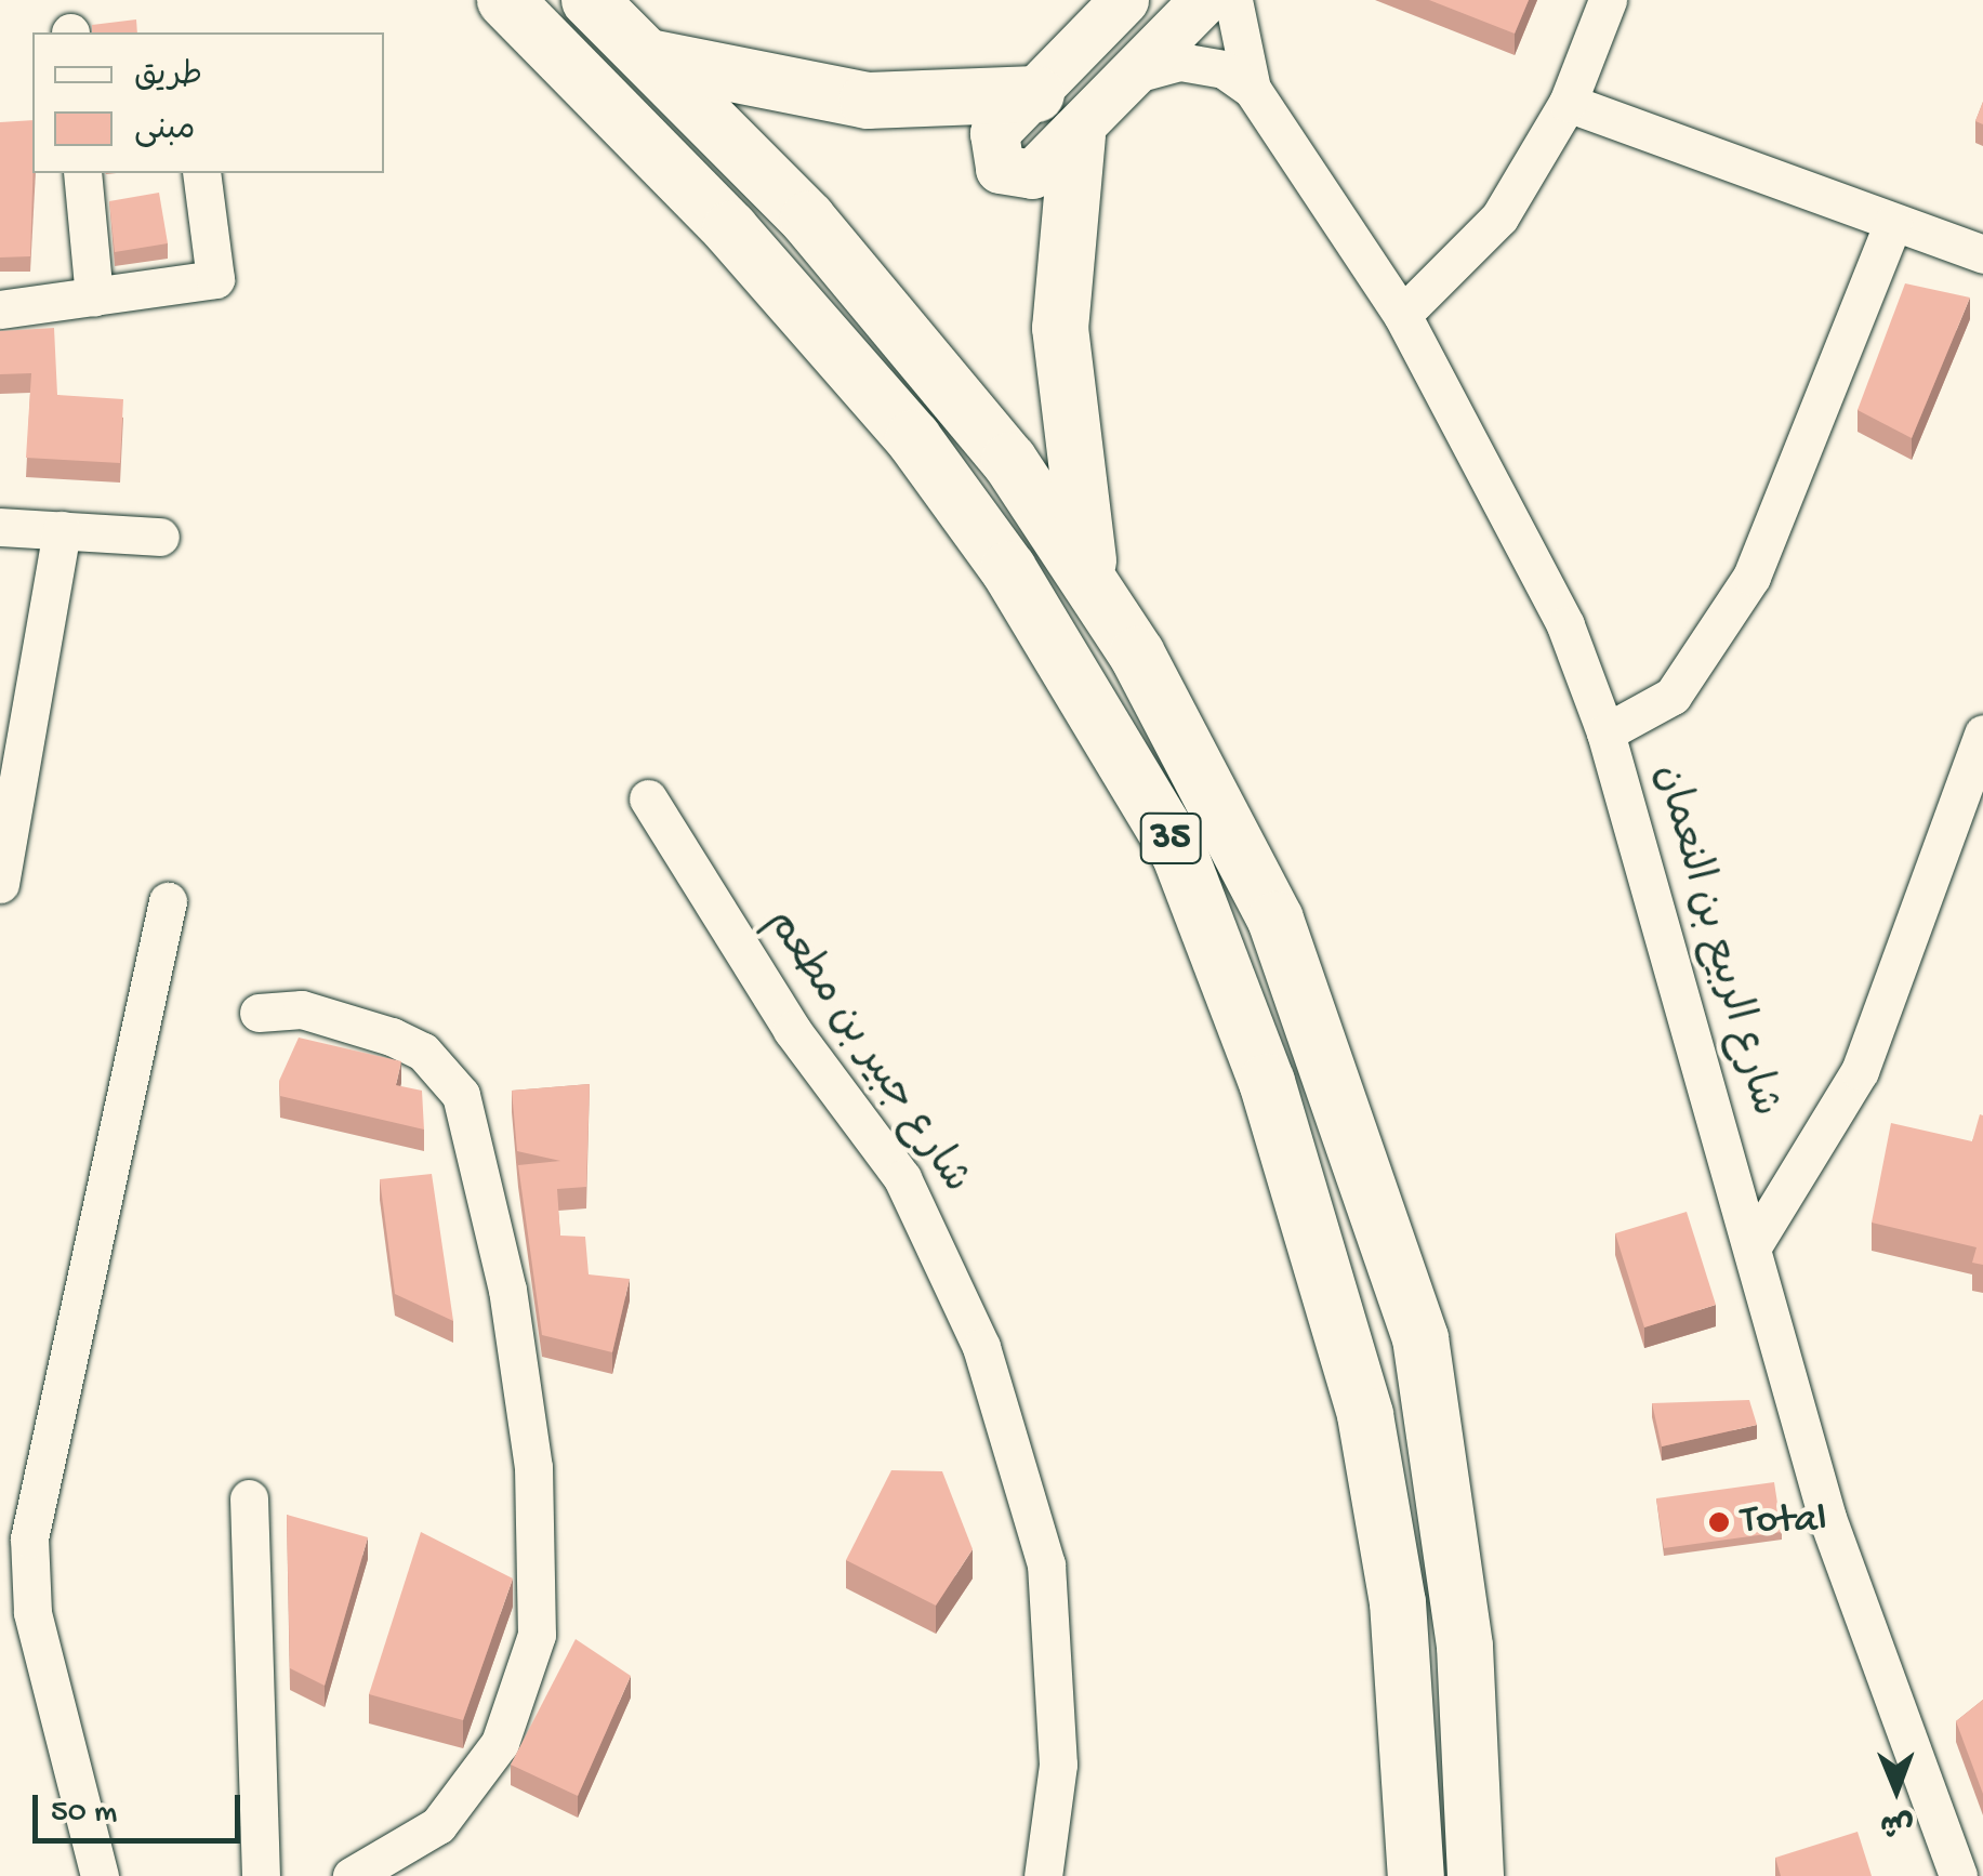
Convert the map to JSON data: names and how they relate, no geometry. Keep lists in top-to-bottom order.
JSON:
{
  "streets": {
    "highway": ["35"],
    "street": ["شارع الربيع بن النعمان", "شارع جبير بن مطعم"]
  },
  "places": ["Total"],
  "legend": ["طريق", "مبنى"],
  "scale_bar": "50 m",
  "north": "bottom"
}
